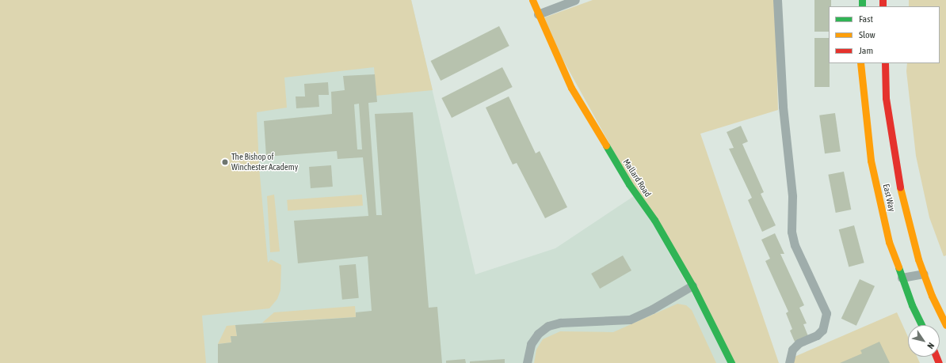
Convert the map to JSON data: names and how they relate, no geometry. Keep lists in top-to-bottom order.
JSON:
{
  "streets": {
    "street": ["Mallard Road", "East Way"]
  },
  "places": ["The Bishop of Winchester Academy"],
  "legend": ["Fast", "Slow", "Jam"],
  "north": "bottom right"
}
